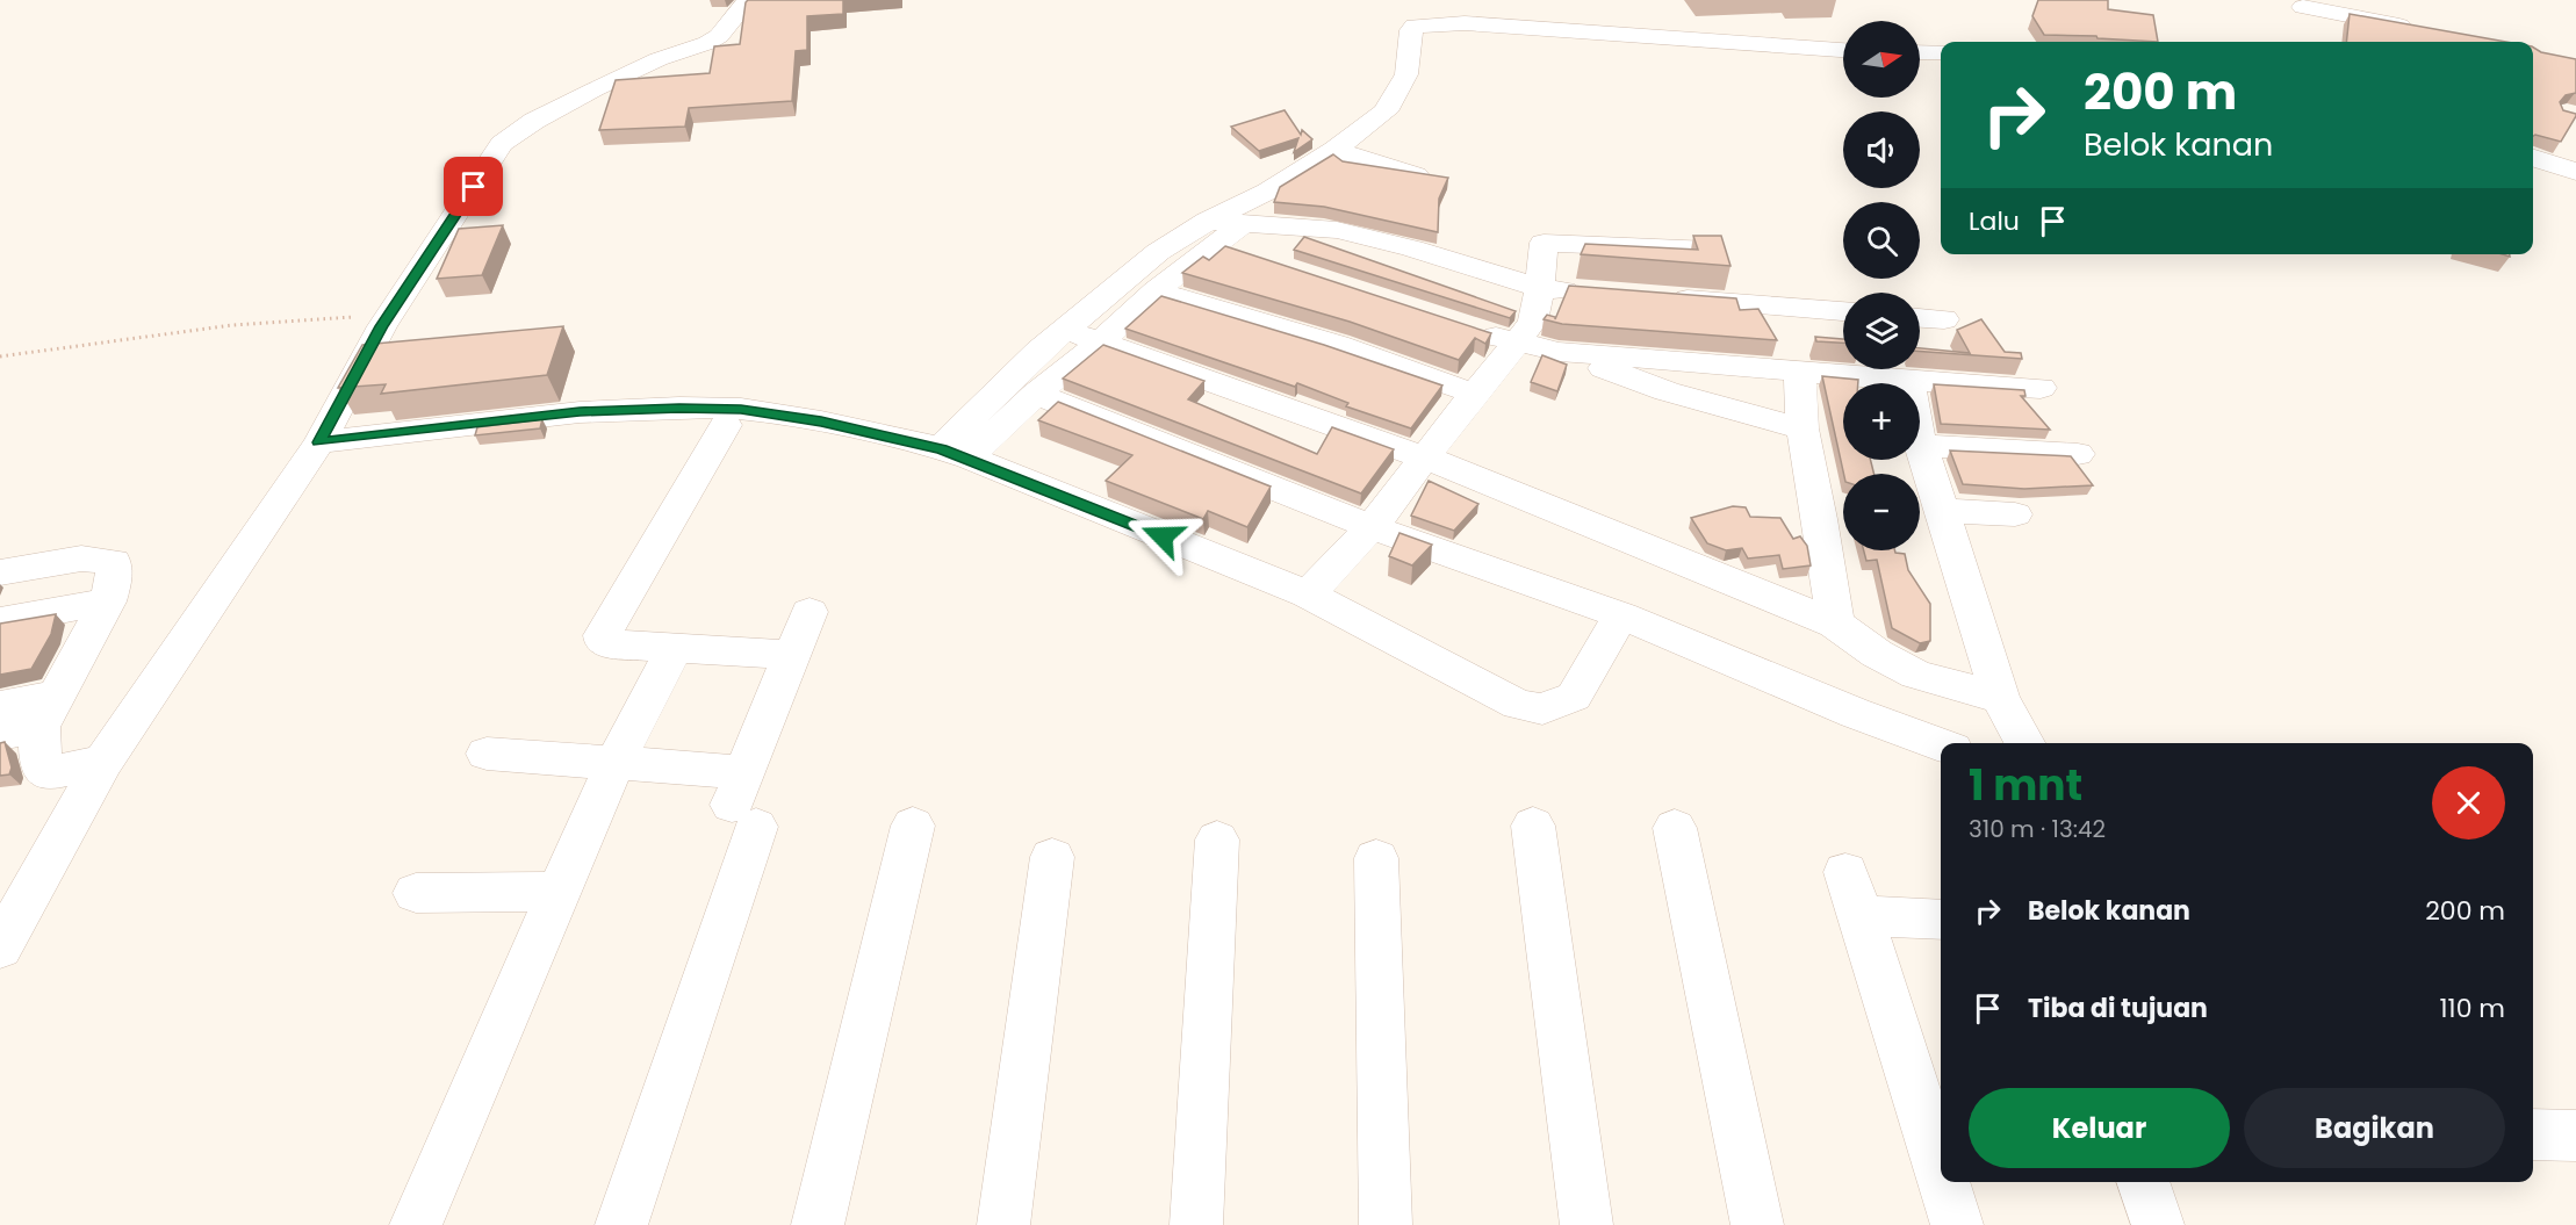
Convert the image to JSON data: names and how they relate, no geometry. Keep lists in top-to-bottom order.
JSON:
{
  "north": "right",
  "page": {
    "map_buttons": ["+", "−"],
    "turn": ["200 m", "Belok kanan"],
    "then": "Lalu",
    "heading": ["1 mnt", "310 m · 13:42"],
    "list": [
      {
        "name": "Belok kanan",
        "value": "200 m"
      },
      {
        "name": "Tiba di tujuan",
        "value": "110 m"
      }
    ],
    "buttons": ["Keluar", "Bagikan"]
  }
}
